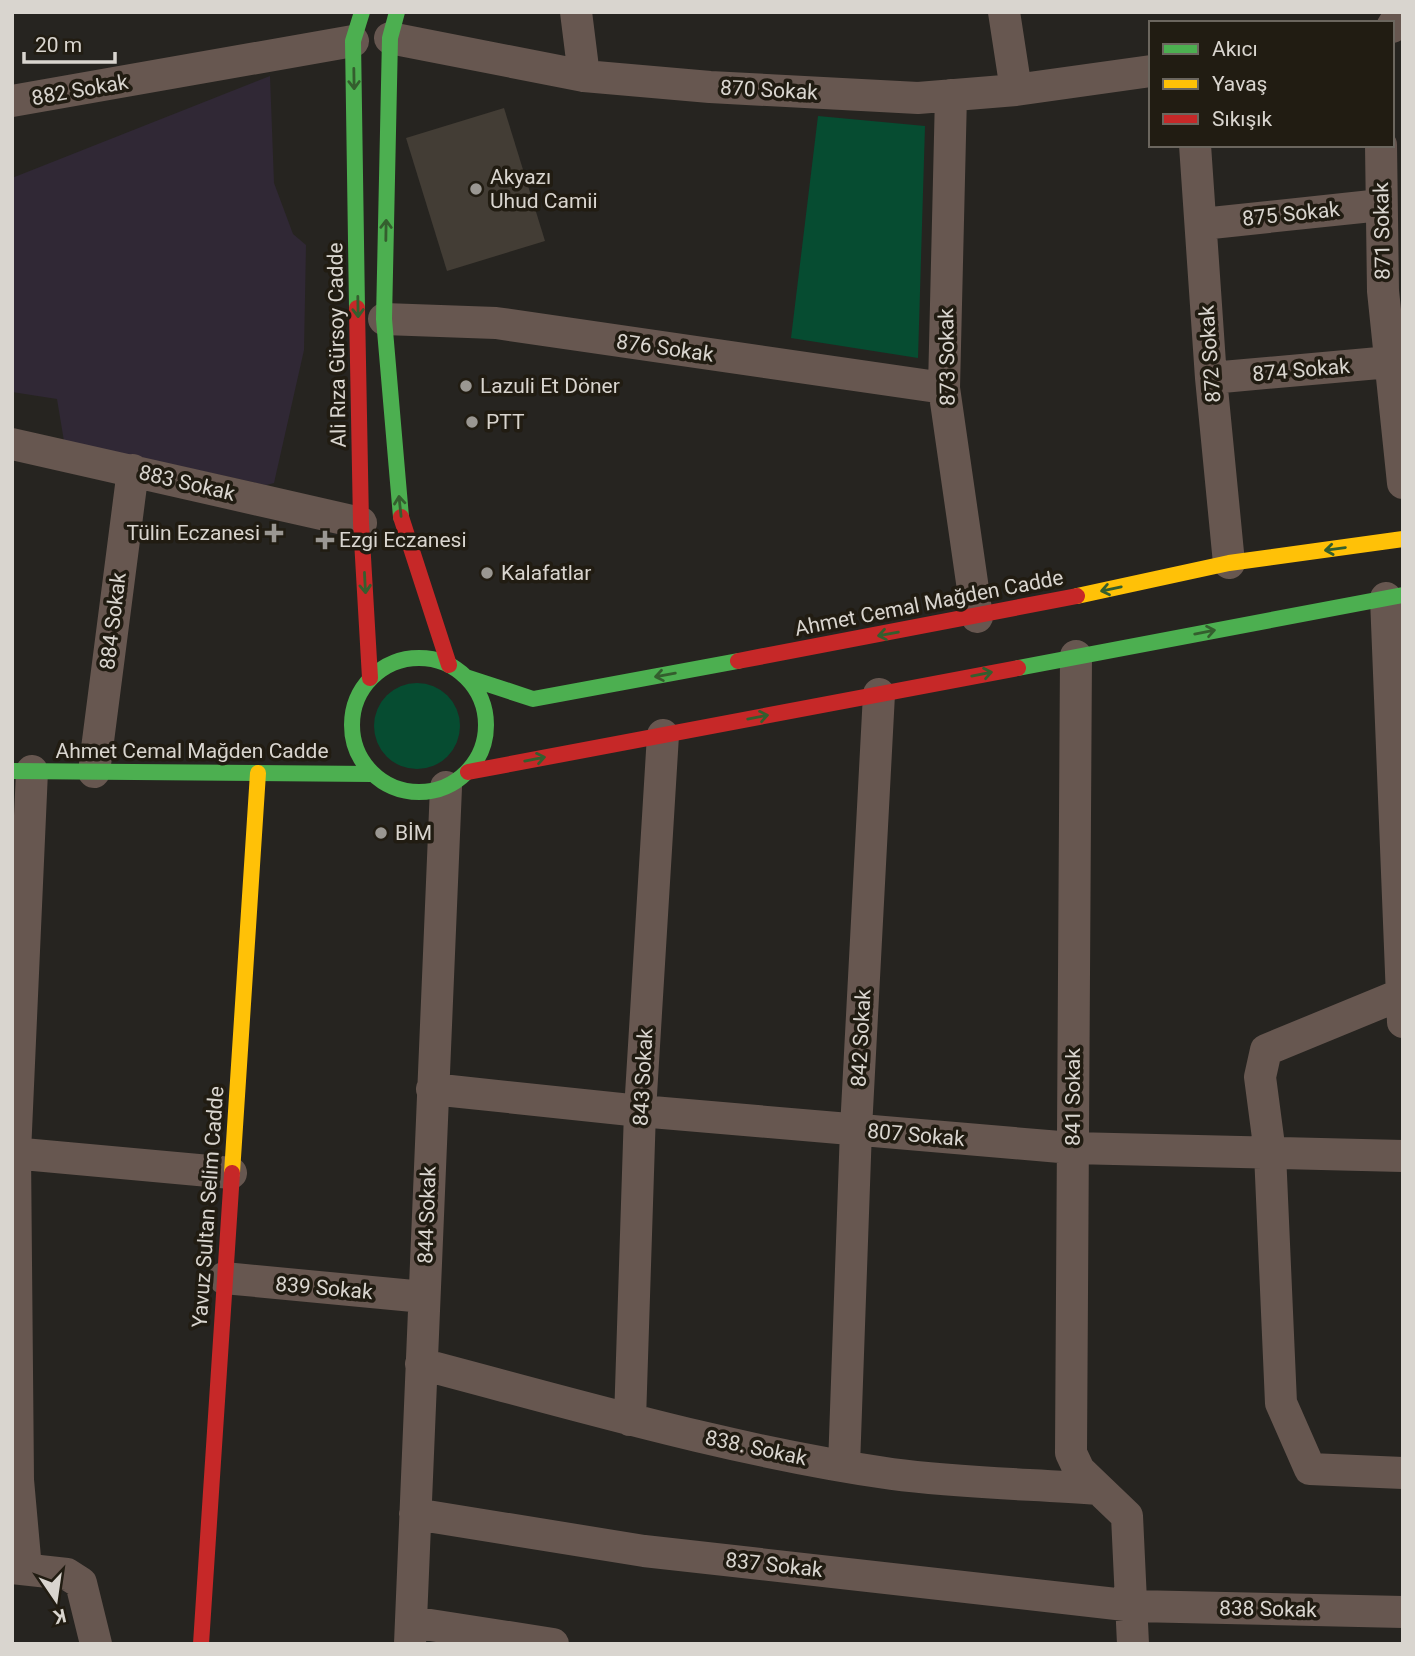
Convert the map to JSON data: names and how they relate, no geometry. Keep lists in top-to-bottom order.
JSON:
{
  "streets": {
    "main road": ["Ali Rıza Gürsoy Cadde", "Ahmet Cemal Mağden Cadde", "Yavuz Sultan Selim Cadde"],
    "street": [
      "882 Sokak",
      "870 Sokak",
      "875 Sokak",
      "871 Sokak",
      "876 Sokak",
      "872 Sokak",
      "873 Sokak",
      "874 Sokak",
      "883 Sokak",
      "884 Sokak",
      "842 Sokak",
      "843 Sokak",
      "841 Sokak",
      "807 Sokak",
      "844 Sokak",
      "839 Sokak",
      "838. Sokak",
      "837 Sokak",
      "838 Sokak"
    ]
  },
  "crossings": [
    ["882 Sokak", "Ali Rıza Gürsoy Cadde"],
    ["870 Sokak", "873 Sokak"],
    ["875 Sokak", "871 Sokak"],
    ["875 Sokak", "872 Sokak"],
    ["871 Sokak", "874 Sokak"],
    ["Ali Rıza Gürsoy Cadde", "883 Sokak"],
    ["Ali Rıza Gürsoy Cadde", "Ahmet Cemal Mağden Cadde"],
    ["Ali Rıza Gürsoy Cadde", "844 Sokak"],
    ["876 Sokak", "873 Sokak"],
    ["872 Sokak", "874 Sokak"],
    ["872 Sokak", "Ahmet Cemal Mağden Cadde"],
    ["873 Sokak", "Ahmet Cemal Mağden Cadde"],
    ["883 Sokak", "884 Sokak"],
    ["Ahmet Cemal Mağden Cadde", "884 Sokak"],
    ["Ahmet Cemal Mağden Cadde", "Yavuz Sultan Selim Cadde"],
    ["Ahmet Cemal Mağden Cadde", "844 Sokak"],
    ["842 Sokak", "807 Sokak"],
    ["842 Sokak", "838. Sokak"],
    ["843 Sokak", "807 Sokak"],
    ["843 Sokak", "838. Sokak"],
    ["841 Sokak", "807 Sokak"],
    ["841 Sokak", "838. Sokak"],
    ["841 Sokak", "837 Sokak"],
    ["841 Sokak", "838 Sokak"],
    ["807 Sokak", "844 Sokak"],
    ["Yavuz Sultan Selim Cadde", "839 Sokak"],
    ["844 Sokak", "839 Sokak"],
    ["844 Sokak", "838. Sokak"],
    ["844 Sokak", "837 Sokak"],
    ["837 Sokak", "838 Sokak"]
  ],
  "places": {
    "other": [
      "Akyazı Uhud Camii",
      "Lazuli Et Döner",
      "PTT",
      "Kalafatlar",
      "BİM"
    ],
    "health": ["Tülin Eczanesi", "Ezgi Eczanesi"]
  },
  "legend": ["Akıcı", "Yavaş", "Sıkışık"],
  "scale_bar": "20 m",
  "north": "bottom"
}
